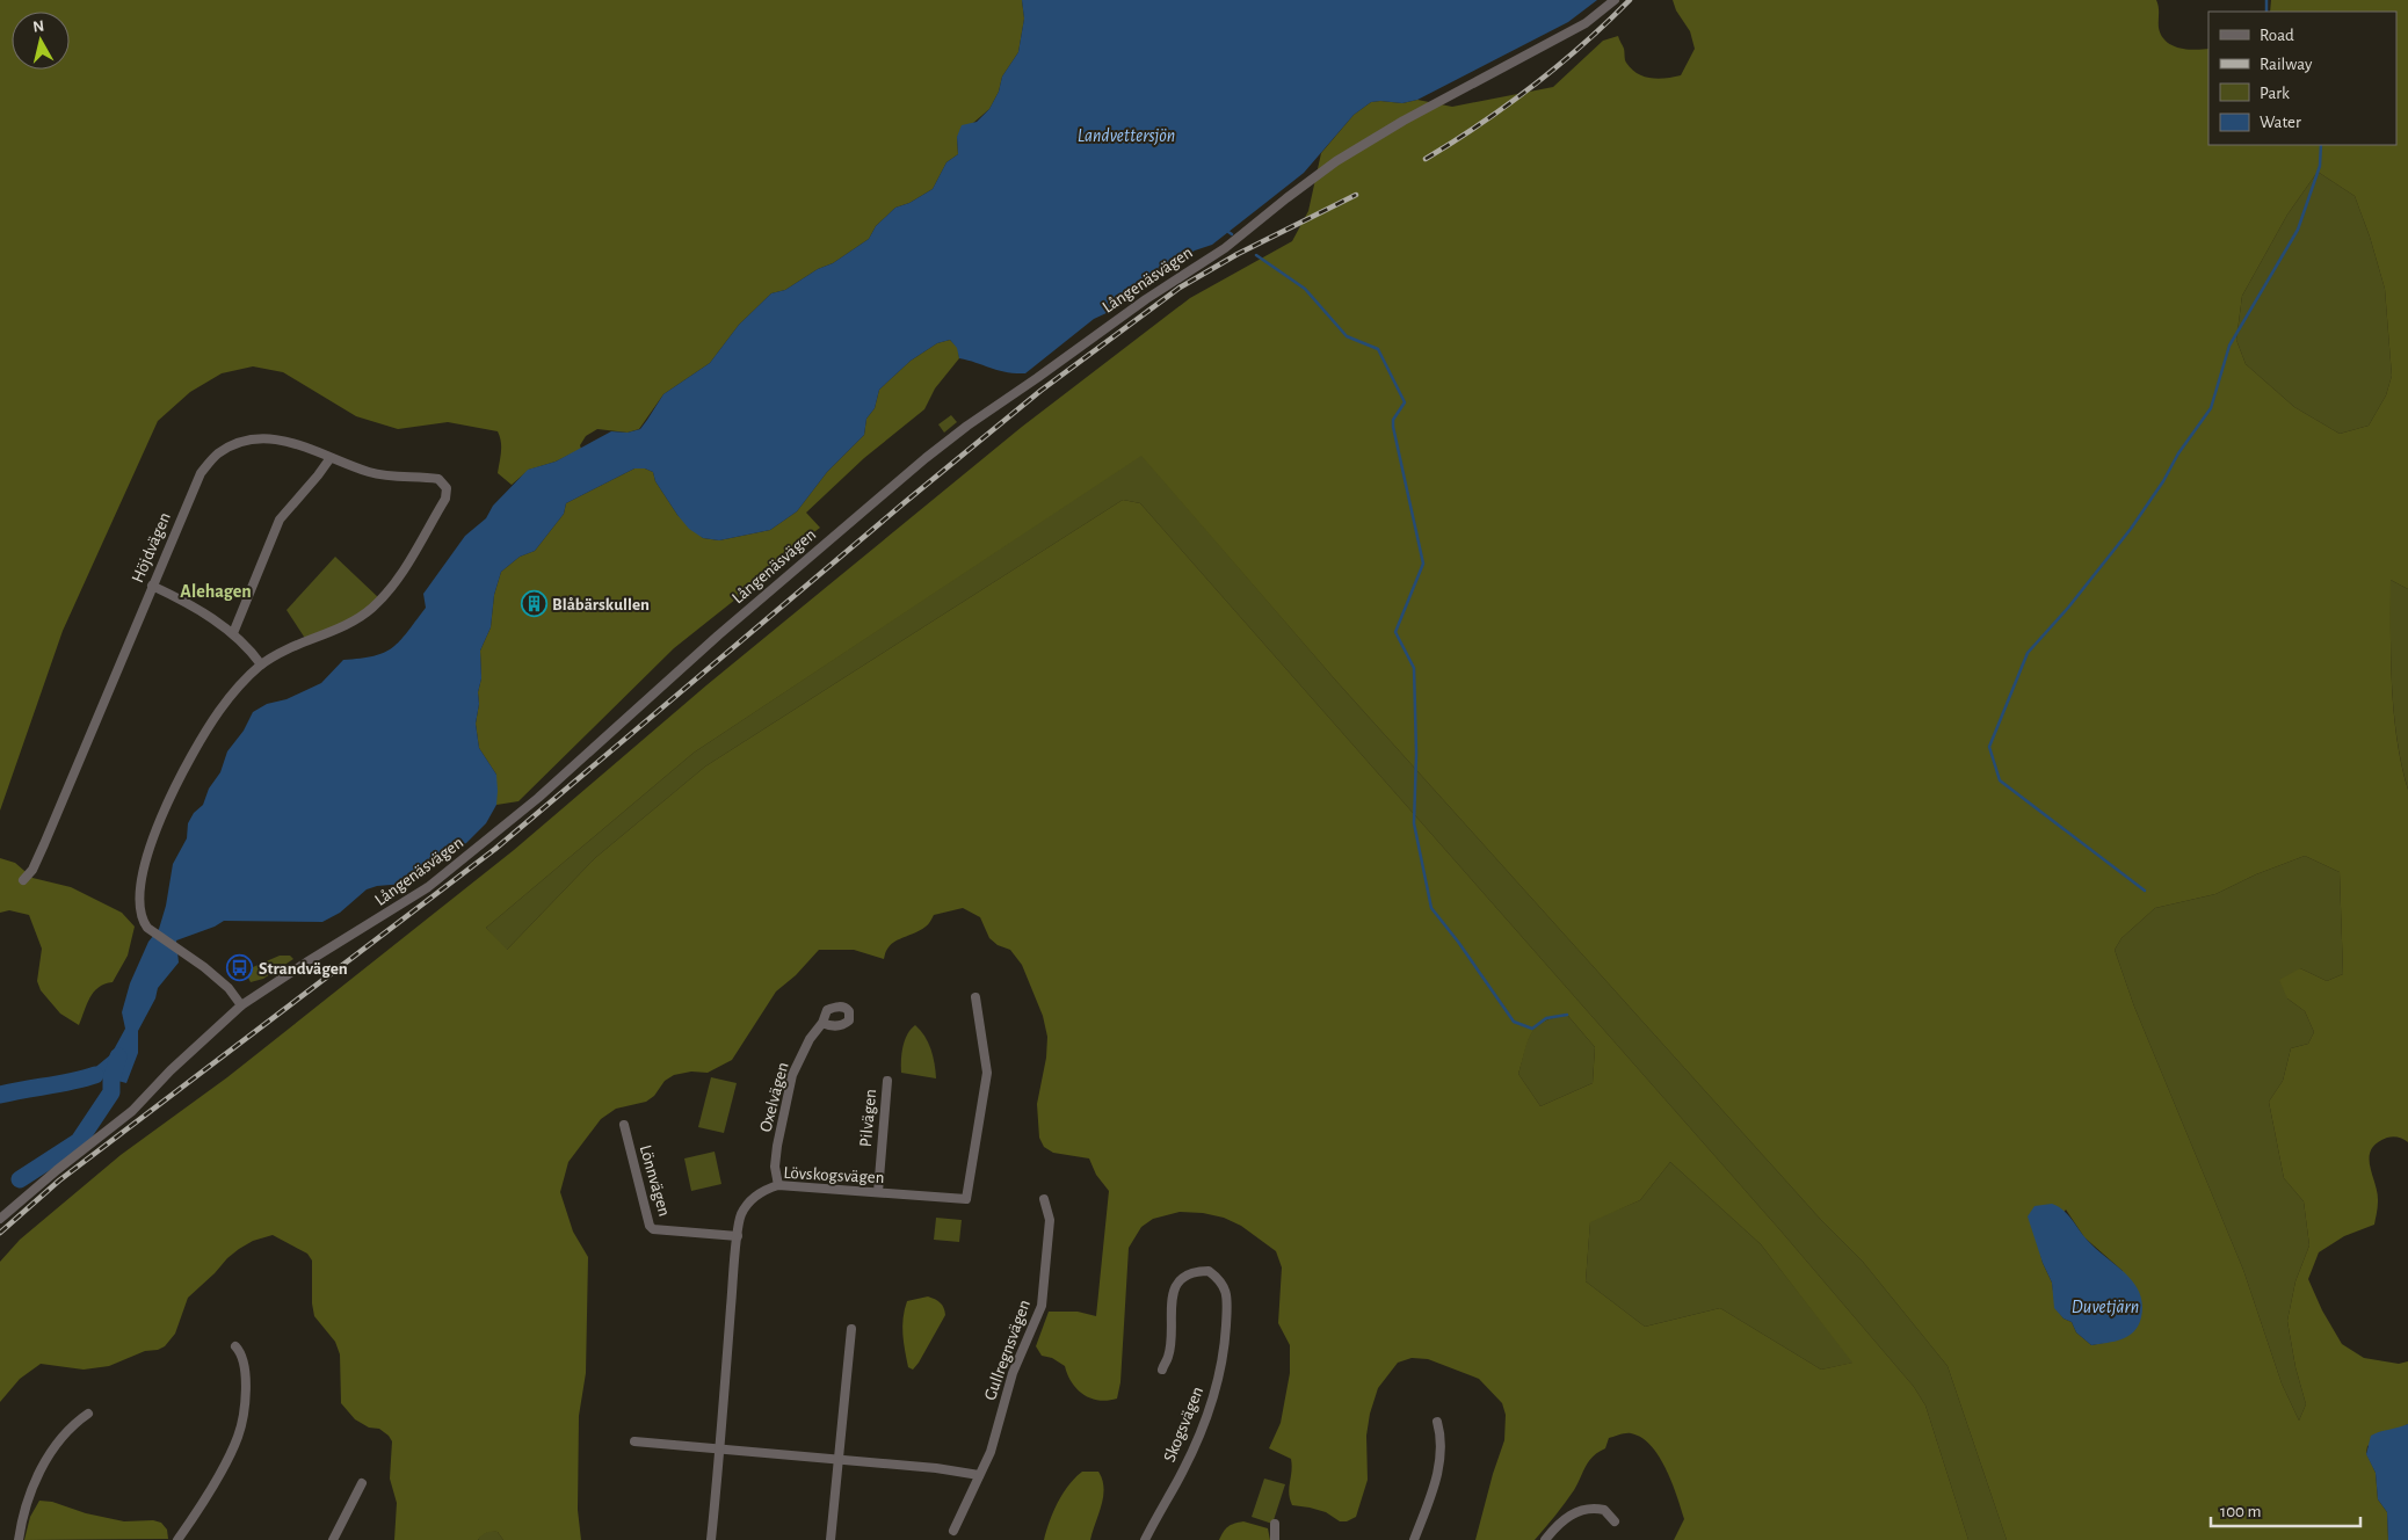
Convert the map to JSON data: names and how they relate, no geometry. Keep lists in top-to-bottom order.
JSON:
{
  "streets": {
    "street": [
      "Långenäsvägen",
      "Höjdvägen",
      "Oxelvägen",
      "Pilvägen",
      "Lövskogsvägen",
      "Lönnvägen",
      "Gullregnsvägen",
      "Skogsvägen"
    ]
  },
  "crossings": [
    ["Oxelvägen", "Lövskogsvägen"],
    ["Pilvägen", "Lövskogsvägen"],
    ["Lövskogsvägen", "Lönnvägen"]
  ],
  "districts": ["Alehagen"],
  "water": ["Landvettersjön", "Duvetjärn"],
  "places": {
    "building": ["Blåbärskullen"],
    "bus stop": ["Strandvägen"]
  },
  "legend": [
    "Road",
    "Railway",
    "Park",
    "Water"
  ],
  "scale_bar": "100 m",
  "north": "top"
}
